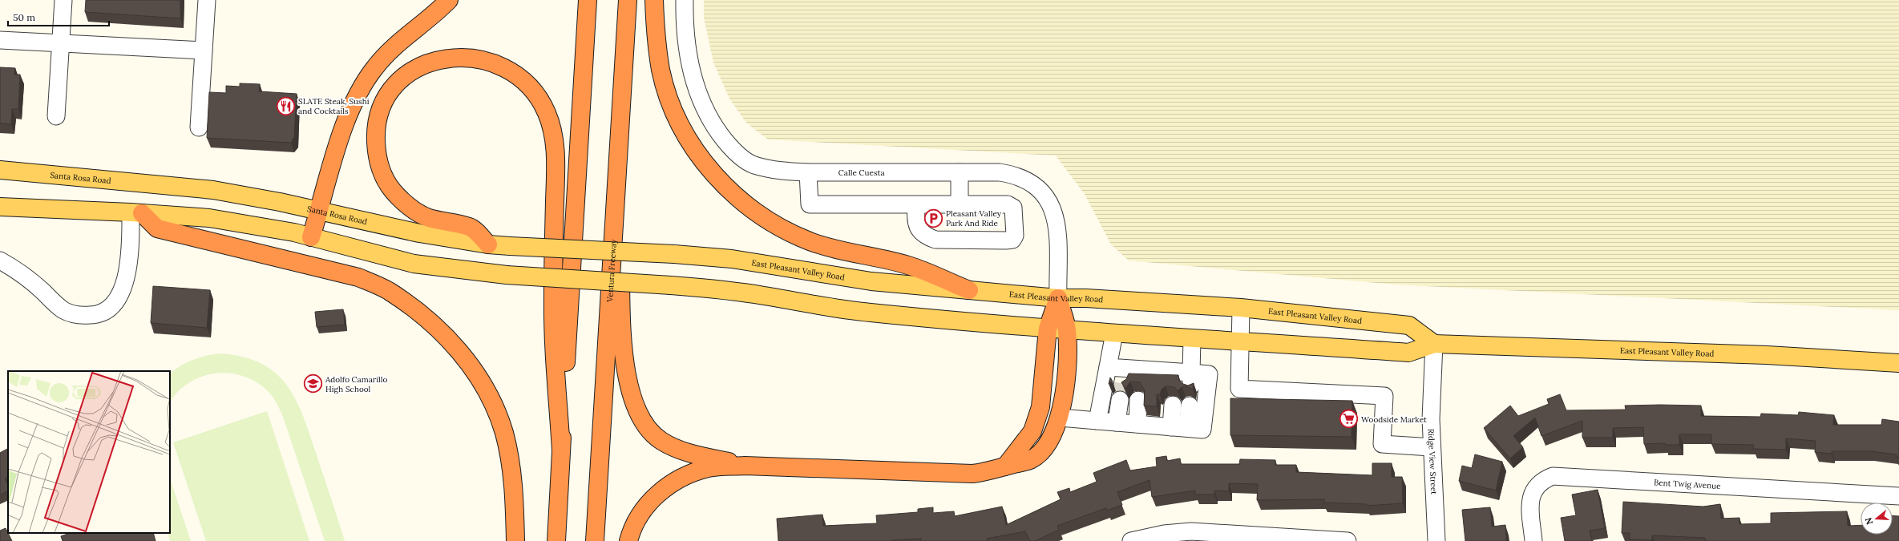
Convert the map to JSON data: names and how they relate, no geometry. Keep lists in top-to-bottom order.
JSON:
{
  "streets": {
    "highway": ["Ventura Freeway"],
    "main road": ["Santa Rosa Road", "East Pleasant Valley Road"],
    "street": ["Calle Cuesta", "Ridge View Street", "Bent Twig Avenue"]
  },
  "crossings": [
    ["Calle Cuesta", "East Pleasant Valley Road"],
    ["Santa Rosa Road", "East Pleasant Valley Road"],
    ["East Pleasant Valley Road", "Ridge View Street"]
  ],
  "places": {
    "restaurant": ["SLATE Steak, Sushi and Cocktails"],
    "parking": ["Pleasant Valley Park And Ride"],
    "school or university": ["Adolfo Camarillo High School"],
    "supermarket": ["Woodside Market"]
  },
  "scale_bar": "50 m",
  "north": "left"
}
